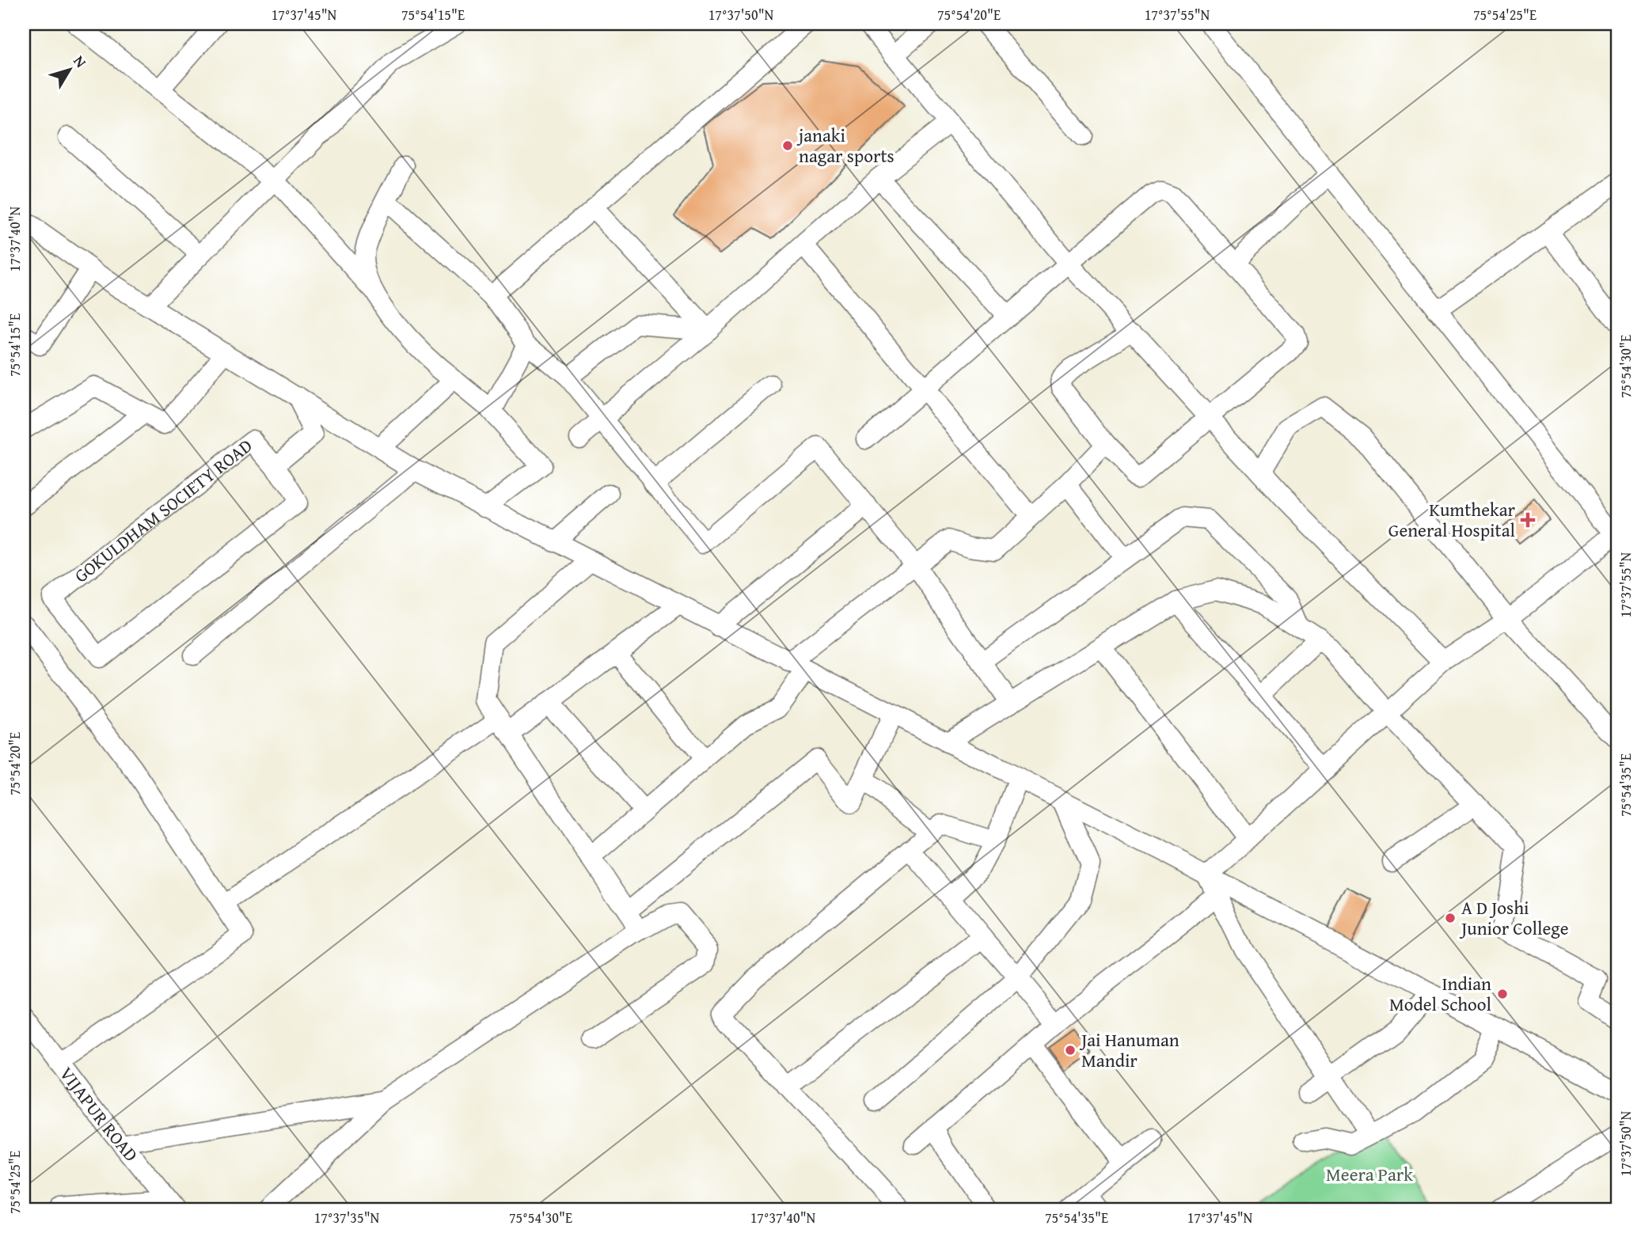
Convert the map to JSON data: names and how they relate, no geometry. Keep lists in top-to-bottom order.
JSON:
{
  "streets": {
    "street": ["GOKULDHAM SOCIETY ROAD", "VIJAPUR ROAD"]
  },
  "parks": ["Meera Park"],
  "places": {
    "other": [
      "janaki nagar sports",
      "A D Joshi Junior College",
      "Indian Model School",
      "Jai Hanuman Mandir"
    ],
    "health": ["Kumthekar General Hospital"]
  },
  "north": "top right",
  "coordinates": [
    "17°37'45\"N",
    "75°54'15\"E",
    "17°37'50\"N",
    "75°54'20\"E",
    "17°37'55\"N",
    "75°54'25\"E",
    "17°37'40\"N",
    "75°54'30\"E",
    "75°54'35\"E",
    "17°37'35\"N"
  ]
}
